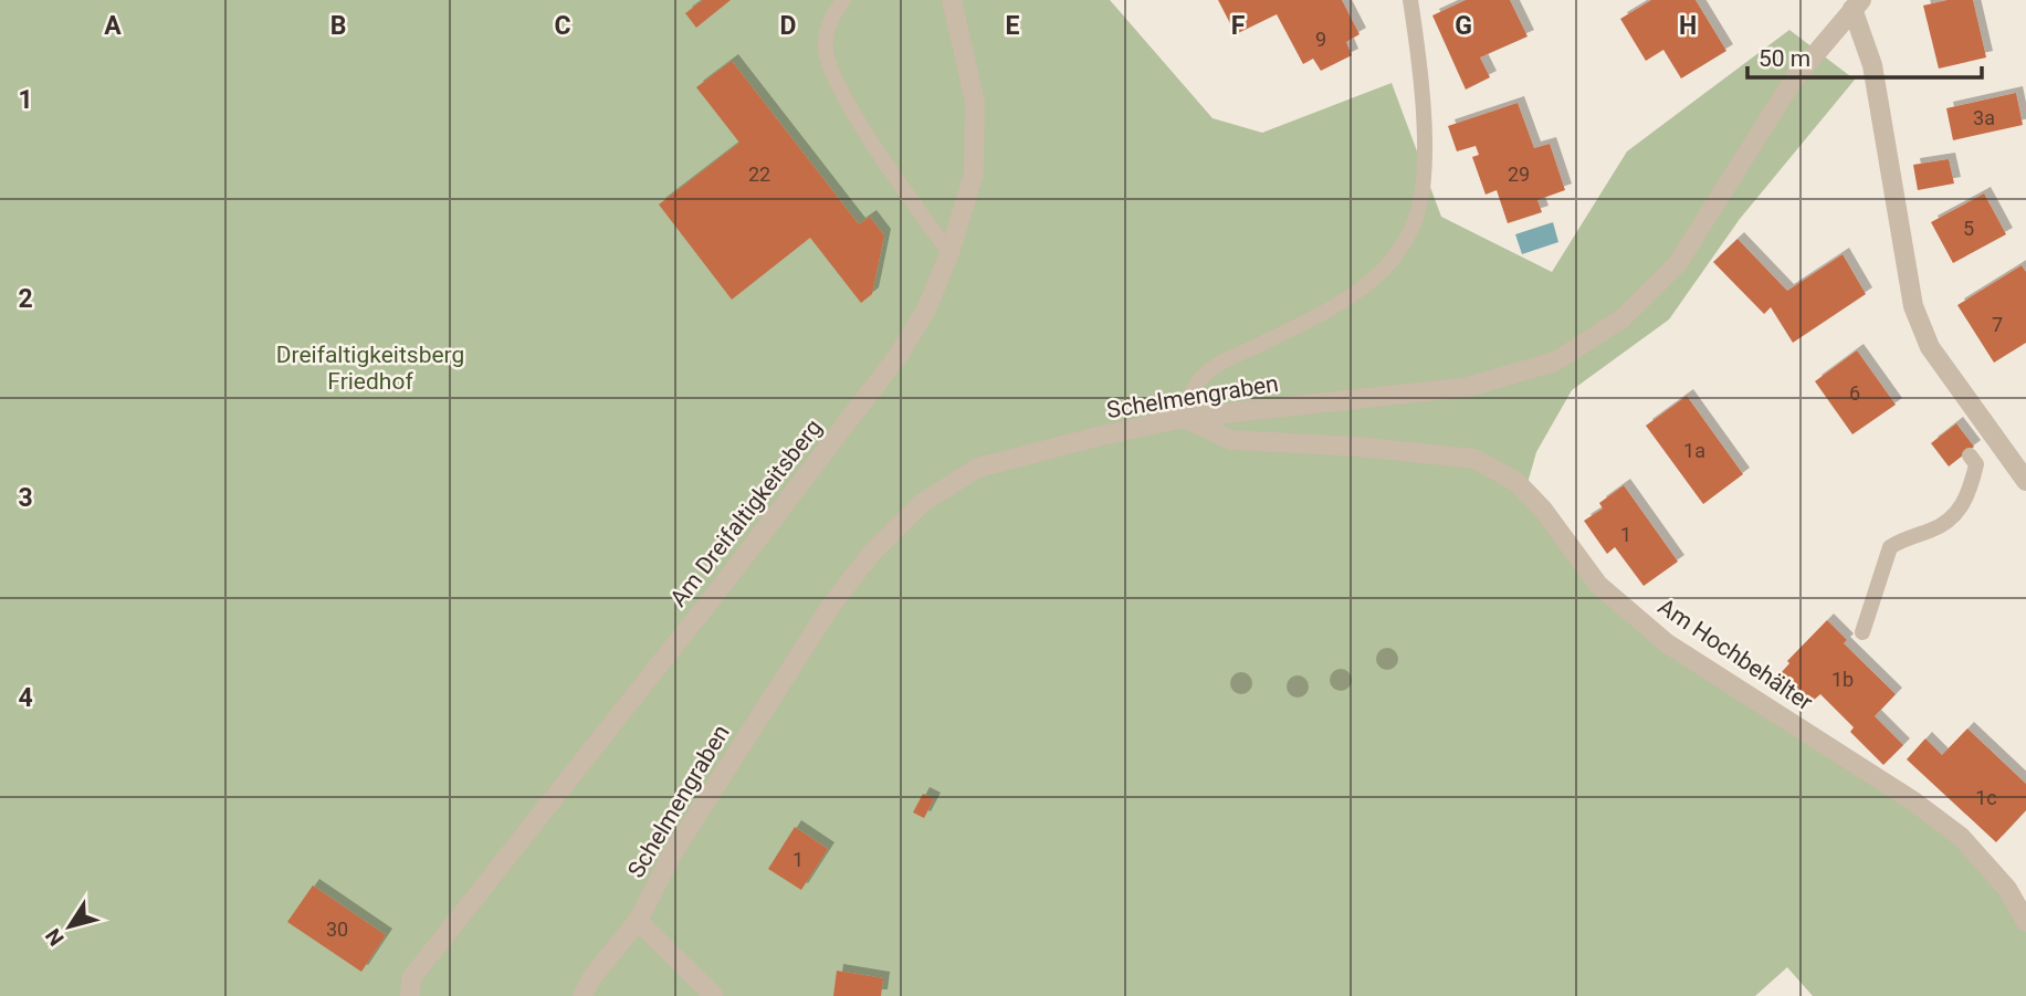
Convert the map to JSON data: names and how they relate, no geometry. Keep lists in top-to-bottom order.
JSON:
{
  "streets": {
    "street": ["Schelmengraben", "Am Dreifaltigkeitsberg", "Am Hochbehälter"]
  },
  "crossings": [
    ["Schelmengraben", "Am Hochbehälter"]
  ],
  "parks": ["Dreifaltigkeitsberg Friedhof"],
  "house_numbers": [
    "9",
    "3a",
    "22",
    "29",
    "5",
    "7",
    "6",
    "1a",
    "1",
    "1b",
    "1c",
    "1",
    "30"
  ],
  "scale_bar": "50 m",
  "north": "bottom left",
  "grid": {
    "columns": [
      "A",
      "B",
      "C",
      "D",
      "E",
      "F",
      "G",
      "H"
    ],
    "rows": [
      "1",
      "2",
      "3",
      "4"
    ]
  }
}
